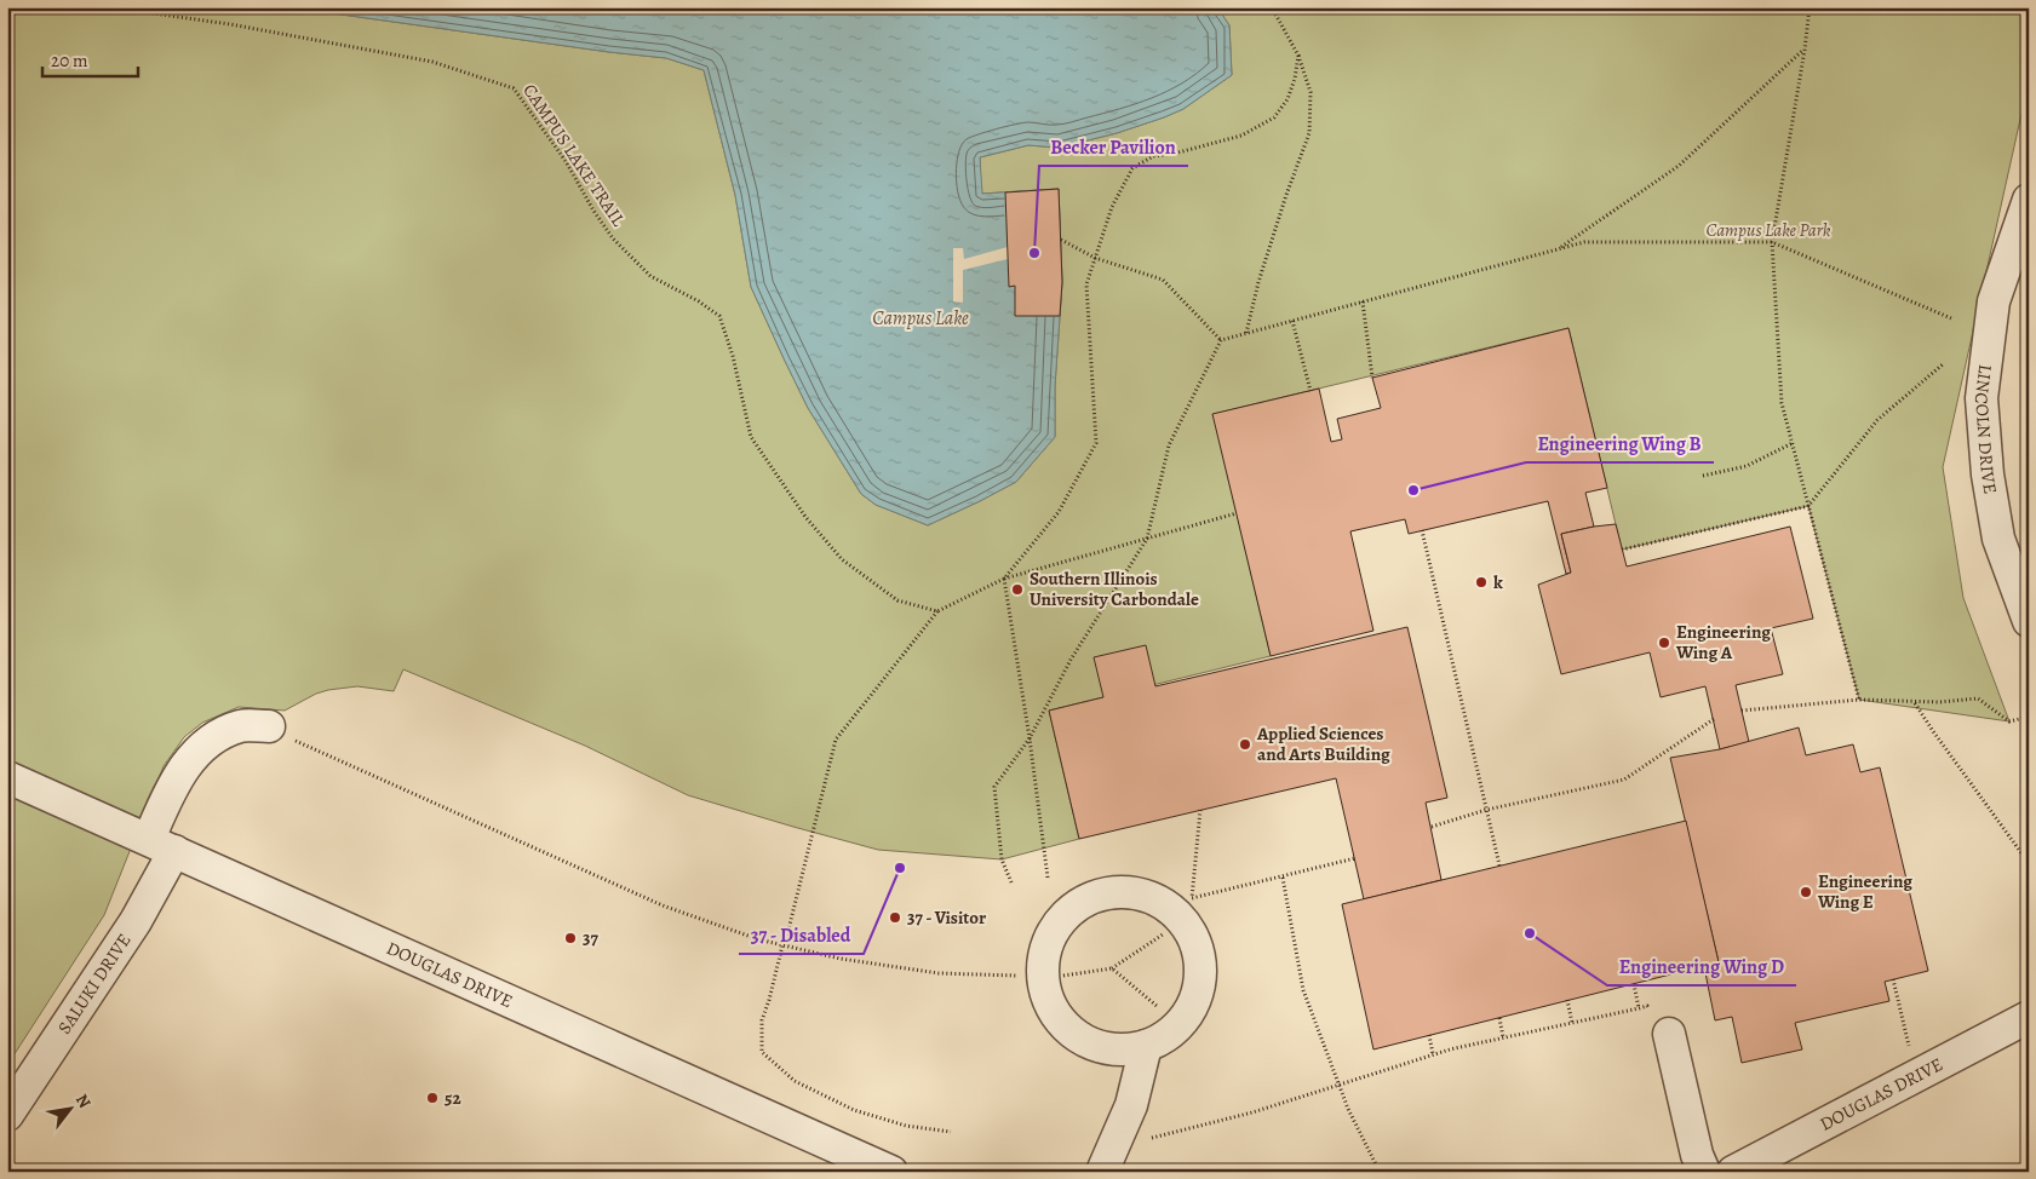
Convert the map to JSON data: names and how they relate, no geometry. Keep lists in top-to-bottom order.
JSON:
{
  "streets": {
    "street": ["LINCOLN DRIVE", "DOUGLAS DRIVE", "SALUKI DRIVE"],
    "path": ["CAMPUS LAKE TRAIL"]
  },
  "crossings": [
    ["DOUGLAS DRIVE", "SALUKI DRIVE"]
  ],
  "water": ["Campus Lake"],
  "parks": ["Campus Lake Park"],
  "places": [
    "Becker Pavilion",
    "Engineering Wing B",
    "k",
    "Southern Illinois University Carbondale",
    "Engineering Wing A",
    "Applied Sciences and Arts Building",
    "37 - Disabled",
    "Engineering Wing E",
    "37 - Visitor",
    "Engineering Wing D",
    "37",
    "52"
  ],
  "scale_bar": "20 m",
  "north": "top right"
}
